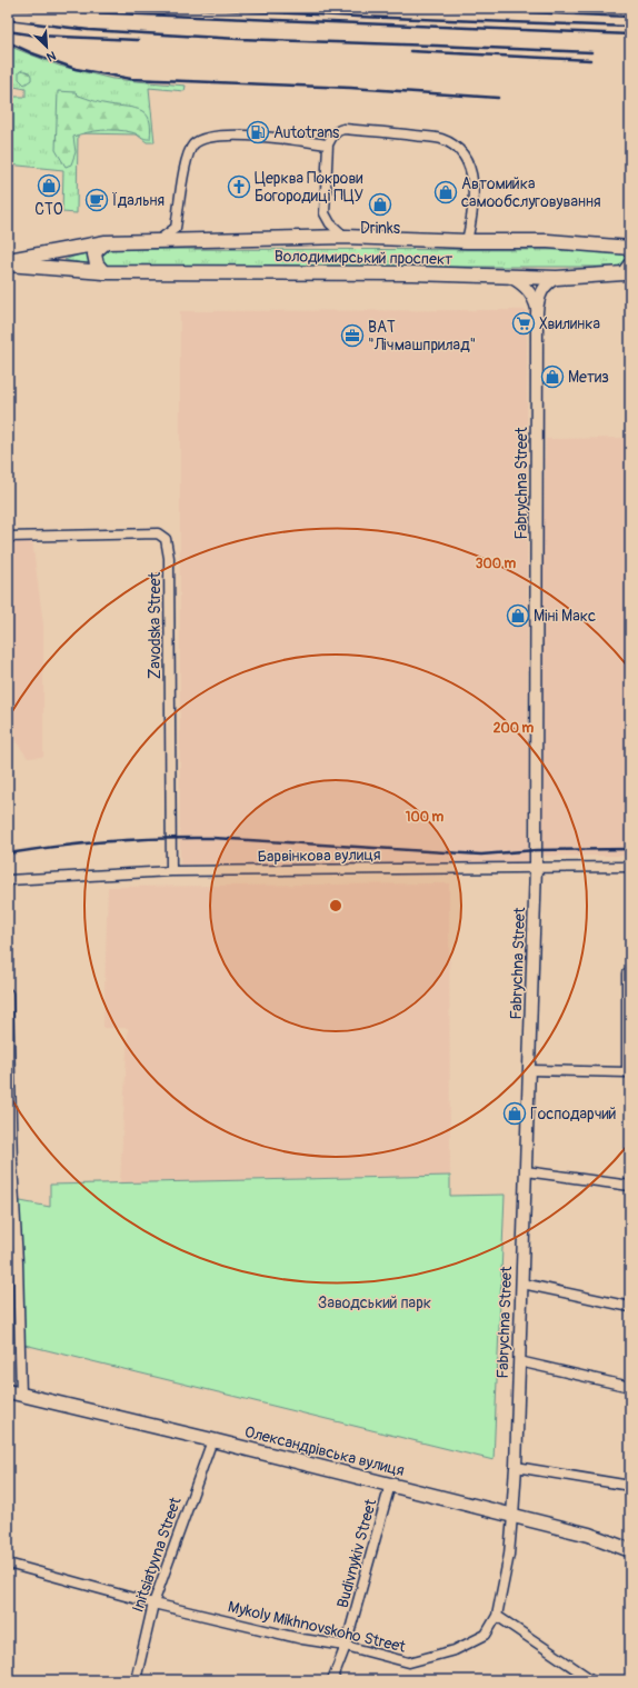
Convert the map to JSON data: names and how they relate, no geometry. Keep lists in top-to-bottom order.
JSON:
{
  "streets": {
    "main road": ["Володимирський проспект", "Олександрівська вулиця"],
    "street": [
      "Fabrychna Street",
      "Zavodska Street",
      "Барвінкова вулиця",
      "Budivnykiv Street",
      "Initsiatyvna Street",
      "Mykoly Mikhnovskoho Street"
    ]
  },
  "crossings": [
    ["Fabrychna Street", "Барвінкова вулиця"],
    ["Fabrychna Street", "Олександрівська вулиця"],
    ["Fabrychna Street", "Mykoly Mikhnovskoho Street"],
    ["Zavodska Street", "Барвінкова вулиця"],
    ["Олександрівська вулиця", "Budivnykiv Street"],
    ["Олександрівська вулиця", "Initsiatyvna Street"],
    ["Budivnykiv Street", "Mykoly Mikhnovskoho Street"],
    ["Initsiatyvna Street", "Mykoly Mikhnovskoho Street"]
  ],
  "parks": ["Заводський парк"],
  "places": {
    "fuel station": ["Autotrans"],
    "shop": [
      "СТО",
      "Автомийка самообслуговування",
      "Drinks",
      "Метиз",
      "Міні Макс",
      "Господарчий"
    ],
    "church": ["Церква Покрови Богородиці ПЦУ"],
    "cafe": ["Їдальня"],
    "supermarket": ["Хвилинка"],
    "office": ["ВАТ \"Лічмашприлад\""]
  },
  "north": "bottom right",
  "rings": ["300 m", "200 m", "100 m"]
}
